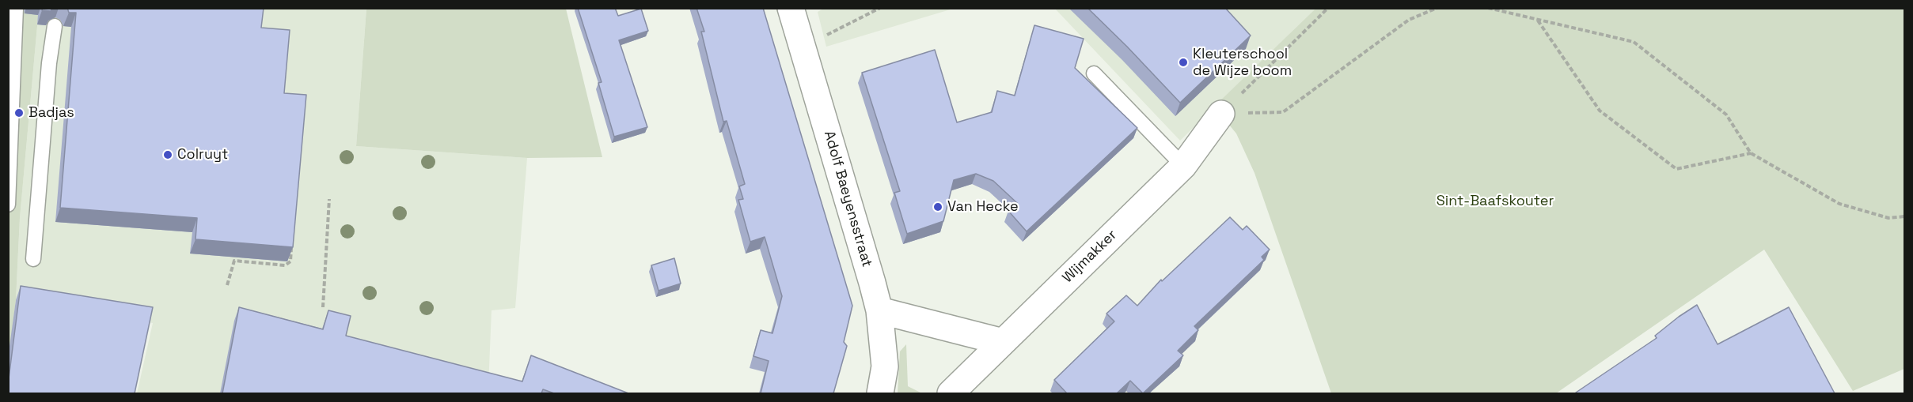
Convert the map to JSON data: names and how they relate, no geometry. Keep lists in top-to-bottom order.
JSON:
{
  "streets": {
    "street": ["Adolf Baeyensstraat", "Wijmakker"]
  },
  "parks": ["Sint-Baafskouter"],
  "places": [
    "Kleuterschool de Wijze boom",
    "Badjas",
    "Colruyt",
    "Van Hecke"
  ]
}
